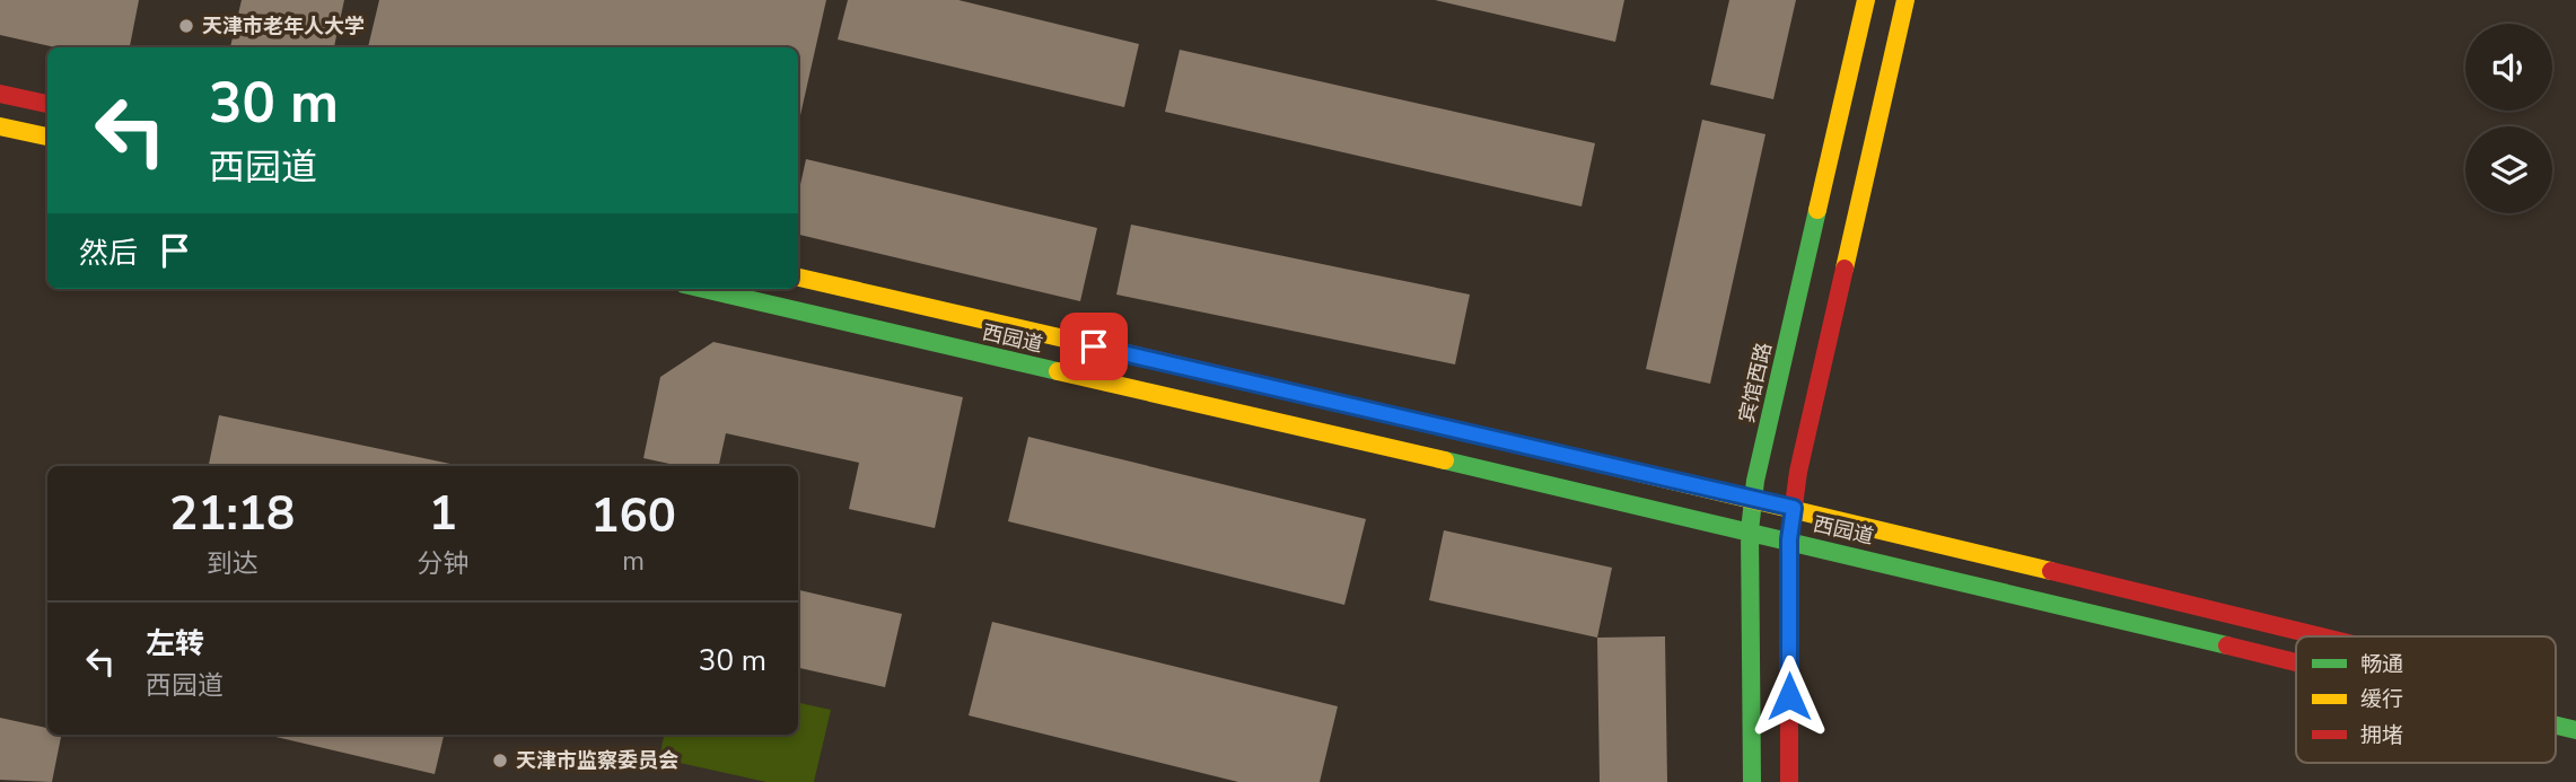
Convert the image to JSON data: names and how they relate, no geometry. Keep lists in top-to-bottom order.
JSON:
{
  "streets": {
    "street": ["西园道", "宾馆西路"]
  },
  "crossings": [
    ["西园道", "宾馆西路"]
  ],
  "places": ["天津市老年人大学", "天津市监察委员会"],
  "legend": ["畅通", "缓行", "拥堵"],
  "page": {
    "turn": ["30 m", "西园道"],
    "then": "然后",
    "eta": [
      "21:18",
      "到达",
      "1",
      "分钟",
      "160",
      "m"
    ],
    "list": [
      {
        "name": "左转",
        "note": "西园道",
        "value": "30 m"
      }
    ]
  }
}
